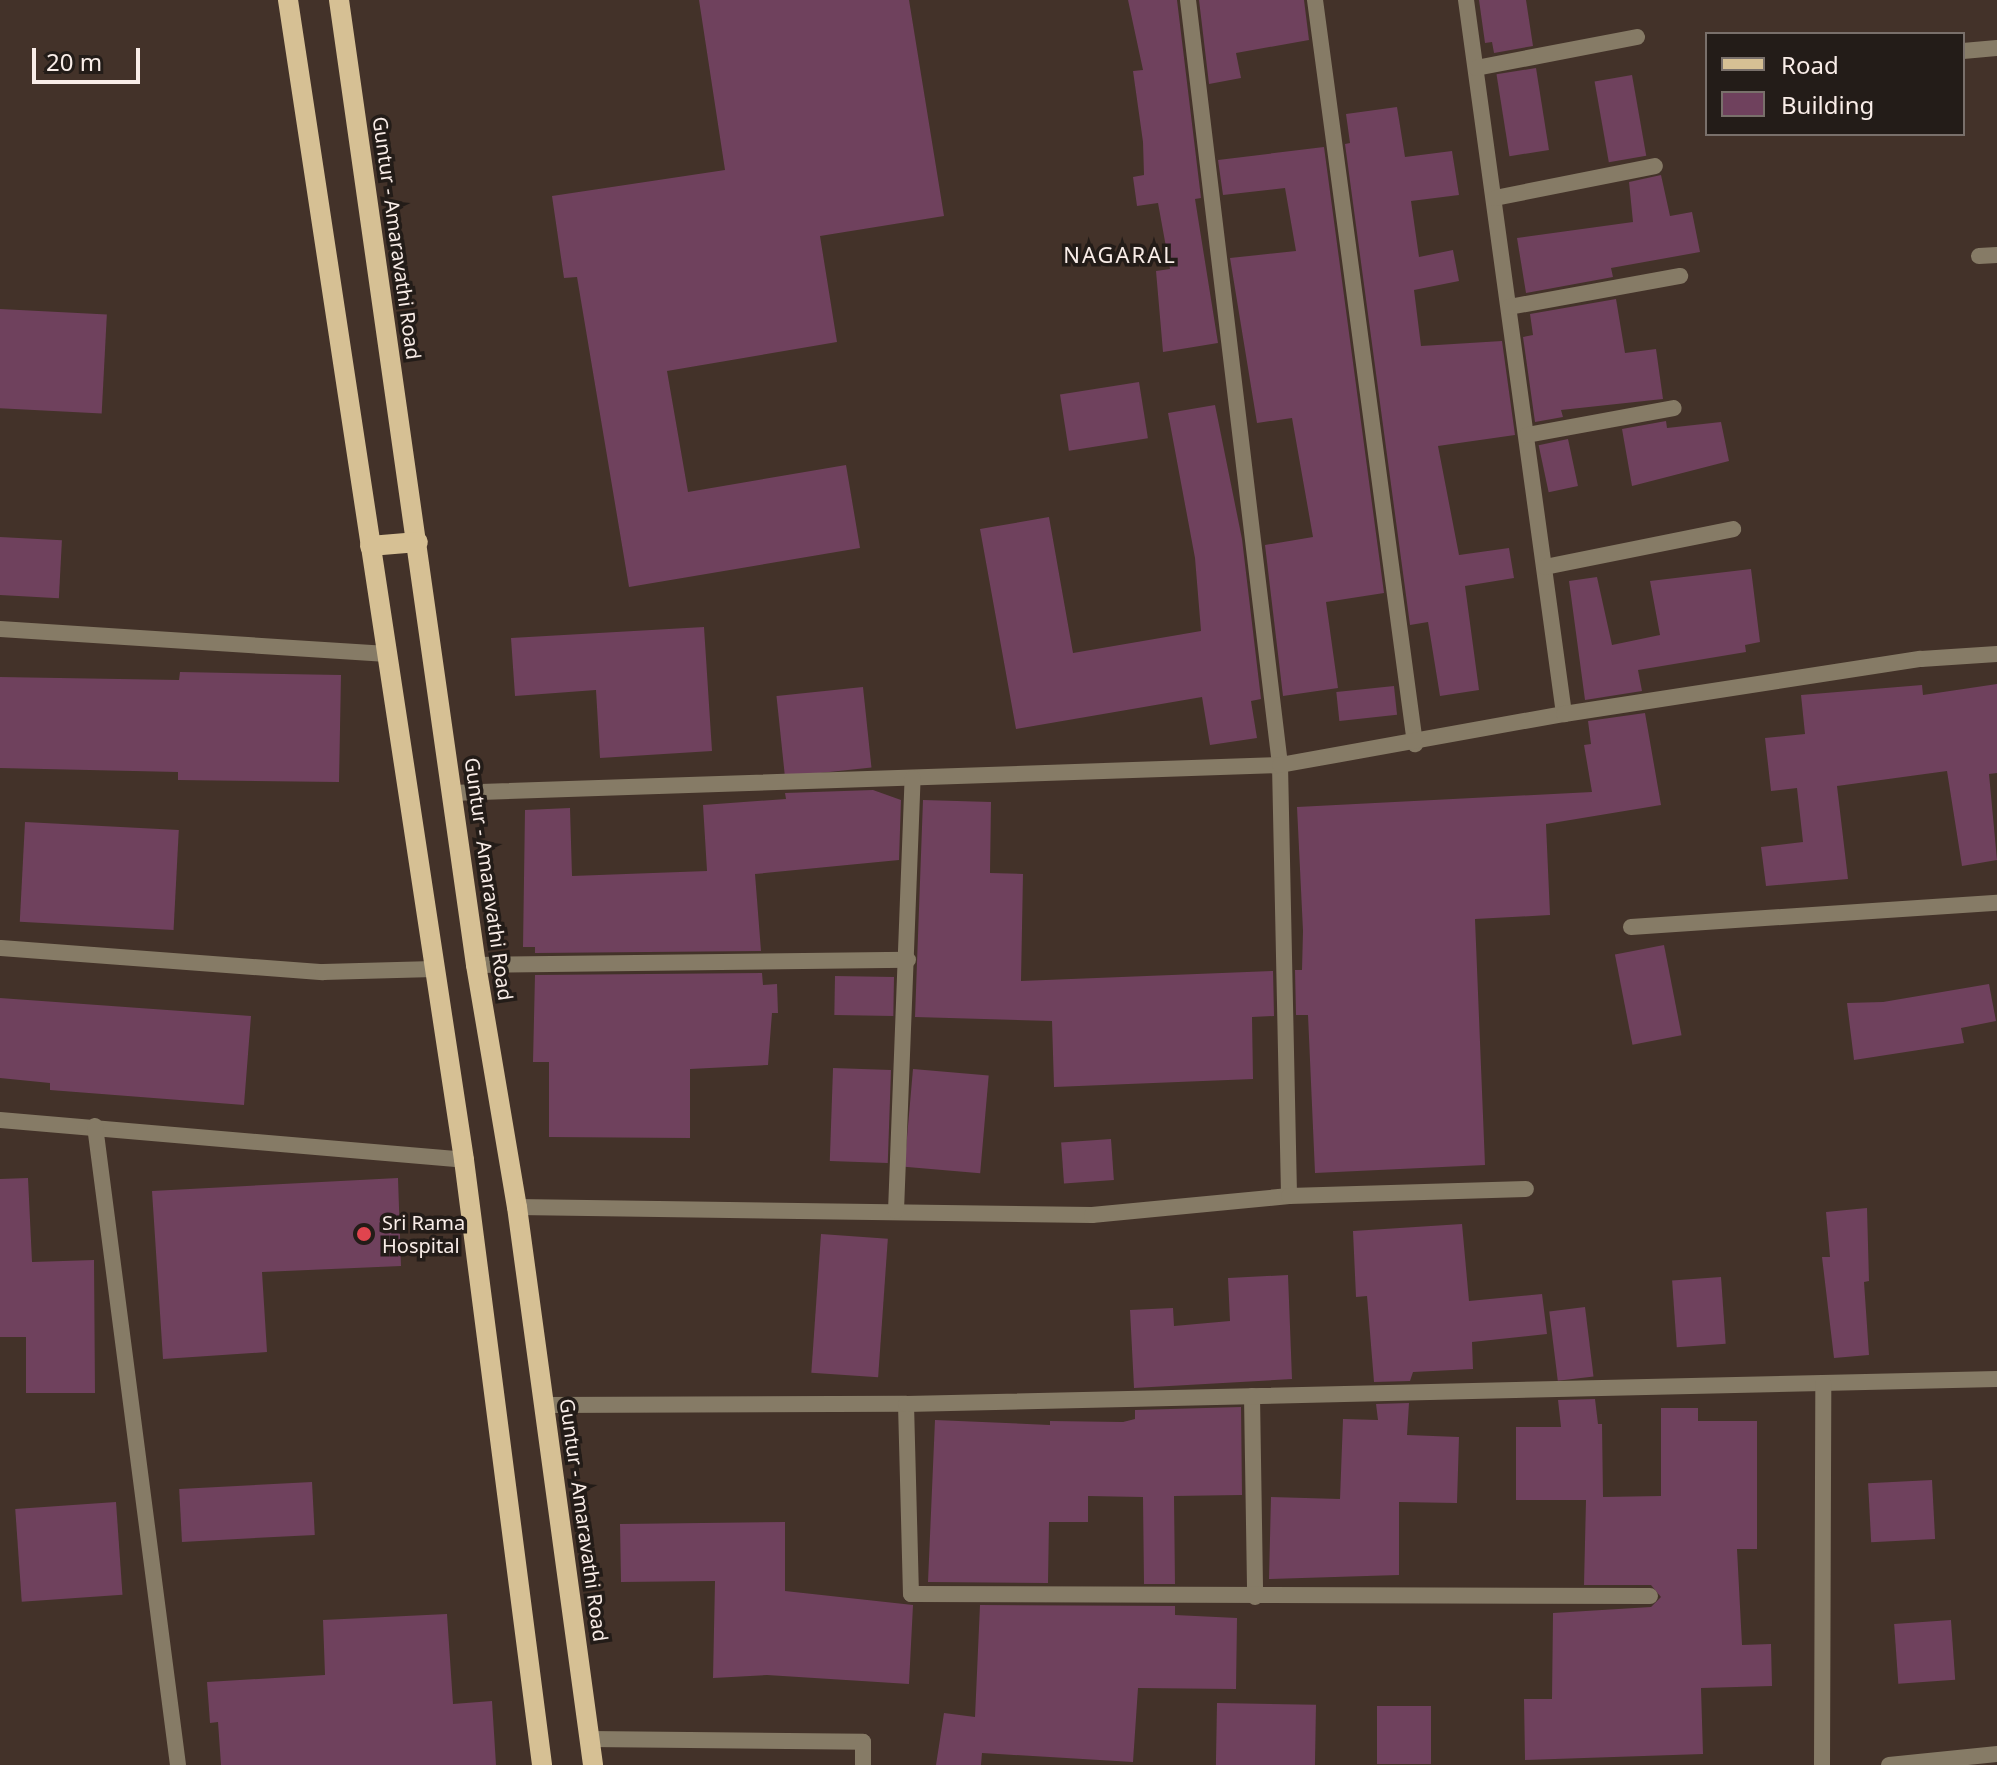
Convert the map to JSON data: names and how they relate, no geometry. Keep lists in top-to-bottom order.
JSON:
{
  "streets": {
    "main road": ["Guntur - Amaravathi Road"]
  },
  "districts": ["NAGARAL"],
  "places": ["Sri Rama Hospital"],
  "legend": ["Road", "Building"],
  "scale_bar": "20 m"
}
